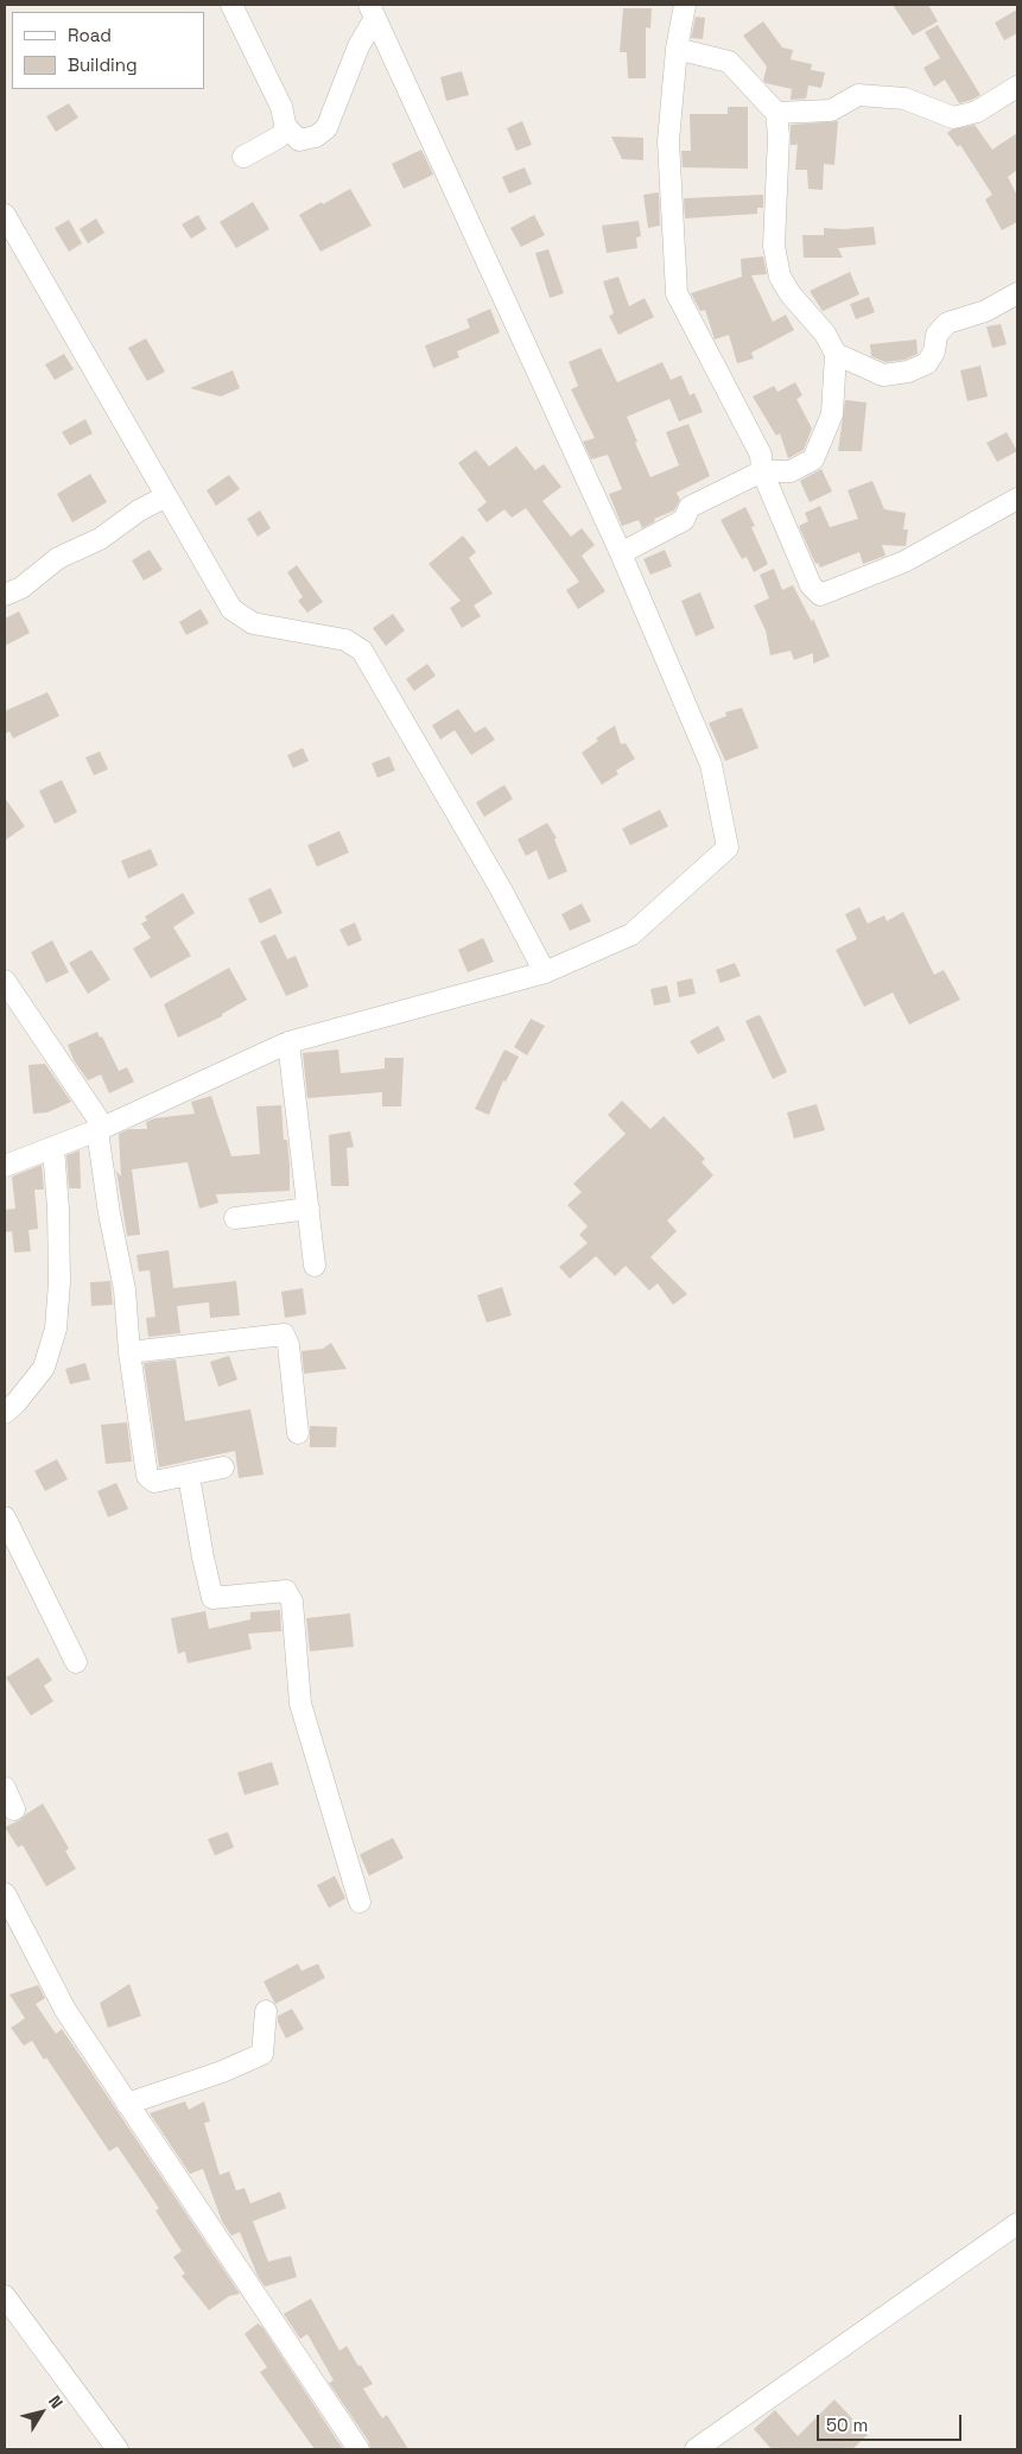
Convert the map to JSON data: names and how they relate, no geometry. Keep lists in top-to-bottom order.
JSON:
{
  "legend": ["Road", "Building"],
  "scale_bar": "50 m",
  "north": "top right"
}
